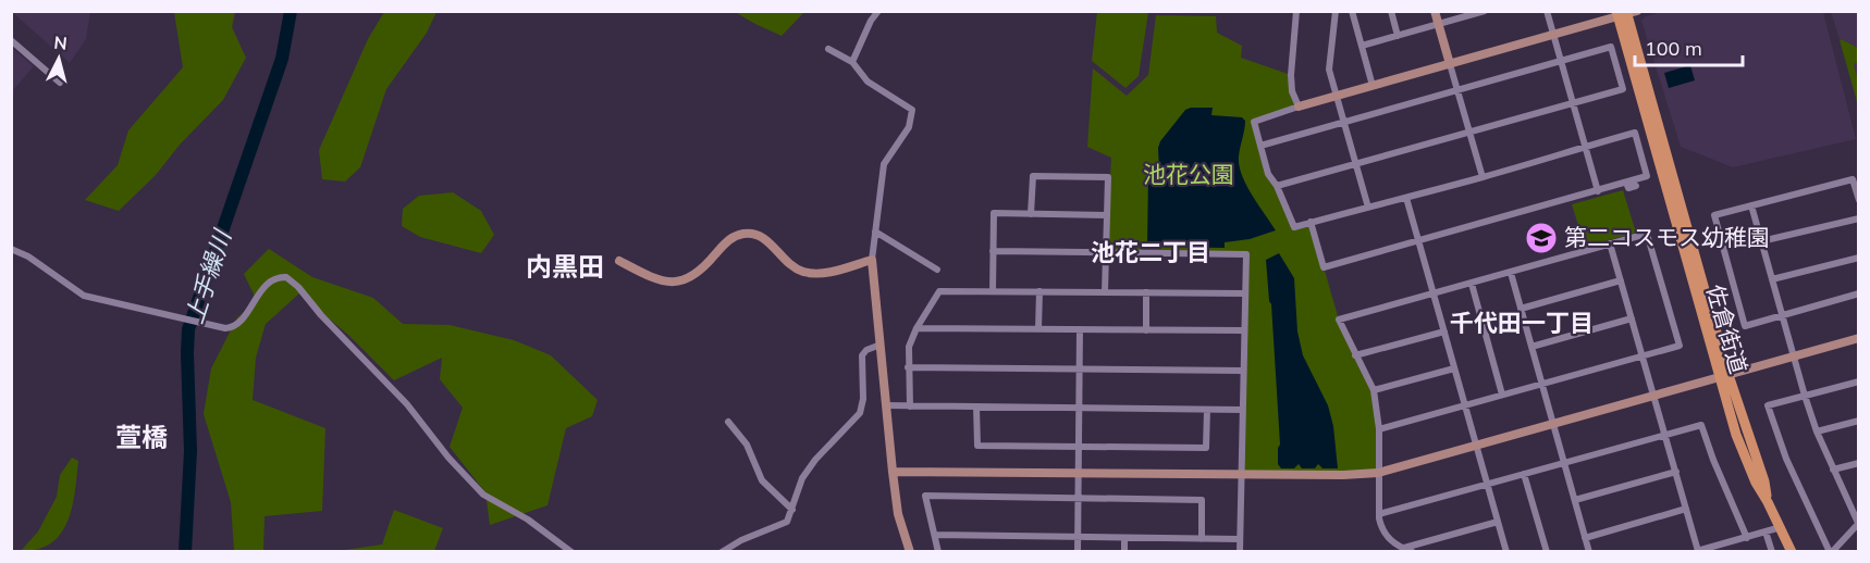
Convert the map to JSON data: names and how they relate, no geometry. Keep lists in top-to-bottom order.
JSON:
{
  "streets": {
    "main road": ["佐倉街道"]
  },
  "districts": [
    "池花二丁目",
    "内黒田",
    "千代田一丁目",
    "萱橋"
  ],
  "water": ["上手繰川"],
  "parks": ["池花公園"],
  "places": {
    "school or university": ["第二コスモス幼稚園"]
  },
  "scale_bar": "100 m",
  "north": "top"
}
